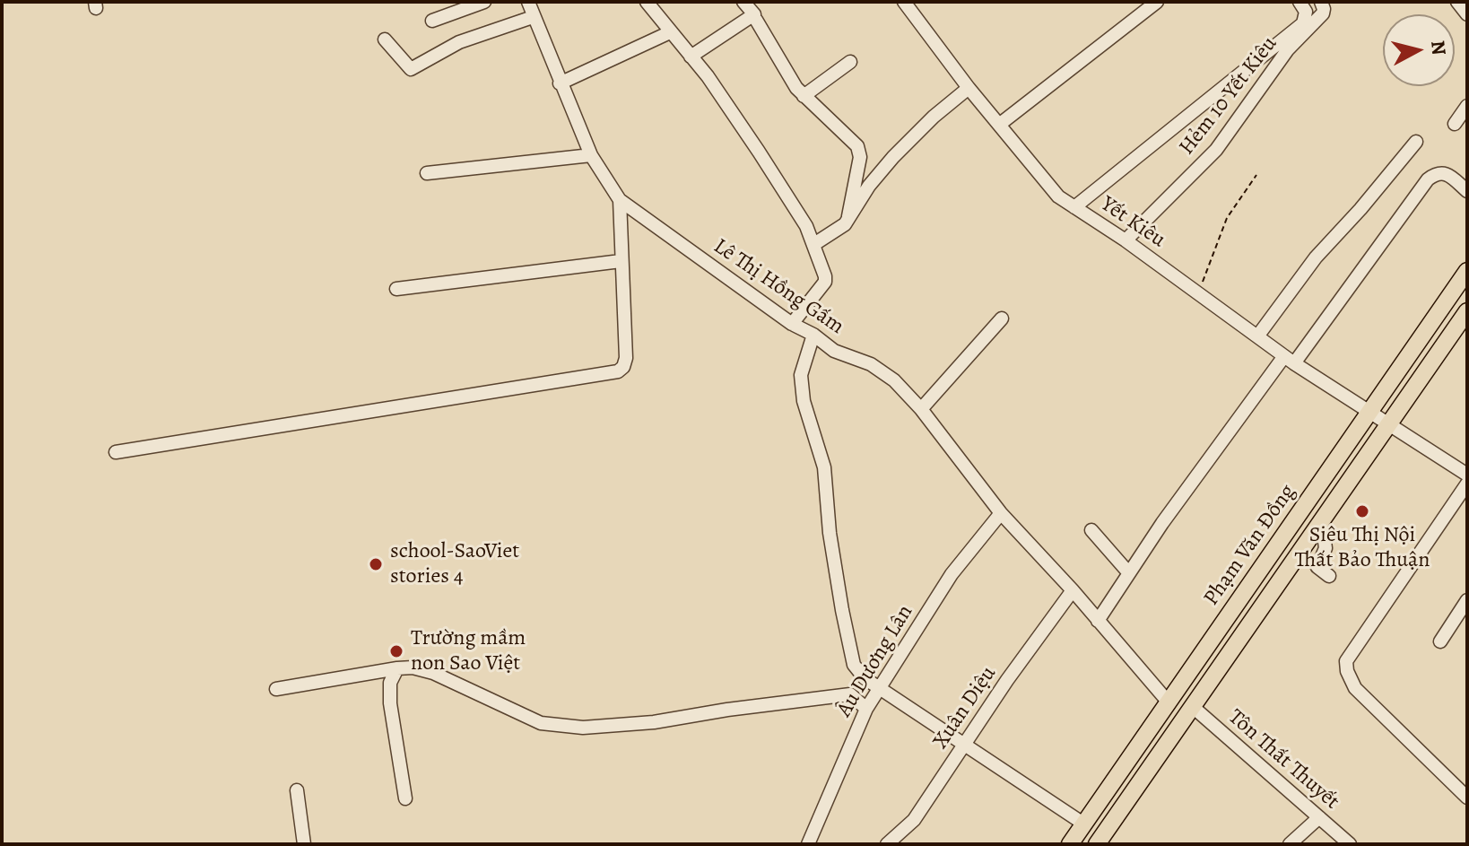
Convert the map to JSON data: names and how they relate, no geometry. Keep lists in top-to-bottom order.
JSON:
{
  "streets": {
    "main road": ["Phạm Văn Đồng"],
    "street": [
      "Hẻm 10 Yết Kiêu",
      "Yết Kiêu",
      "Lê Thị Hồng Gấm",
      "Âu Dương Lân",
      "Xuân Diệu",
      "Tôn Thất Thuyết"
    ]
  },
  "crossings": [
    ["Hẻm 10 Yết Kiêu", "Yết Kiêu"],
    ["Yết Kiêu", "Phạm Văn Đồng"],
    ["Lê Thị Hồng Gấm", "Phạm Văn Đồng"],
    ["Lê Thị Hồng Gấm", "Âu Dương Lân"],
    ["Lê Thị Hồng Gấm", "Xuân Diệu"],
    ["Phạm Văn Đồng", "Tôn Thất Thuyết"]
  ],
  "places": ["Siêu Thị Nội Thất Bảo Thuận", "school-SaoViet stories 4", "Trường mầm non Sao Việt"],
  "north": "right"
}
